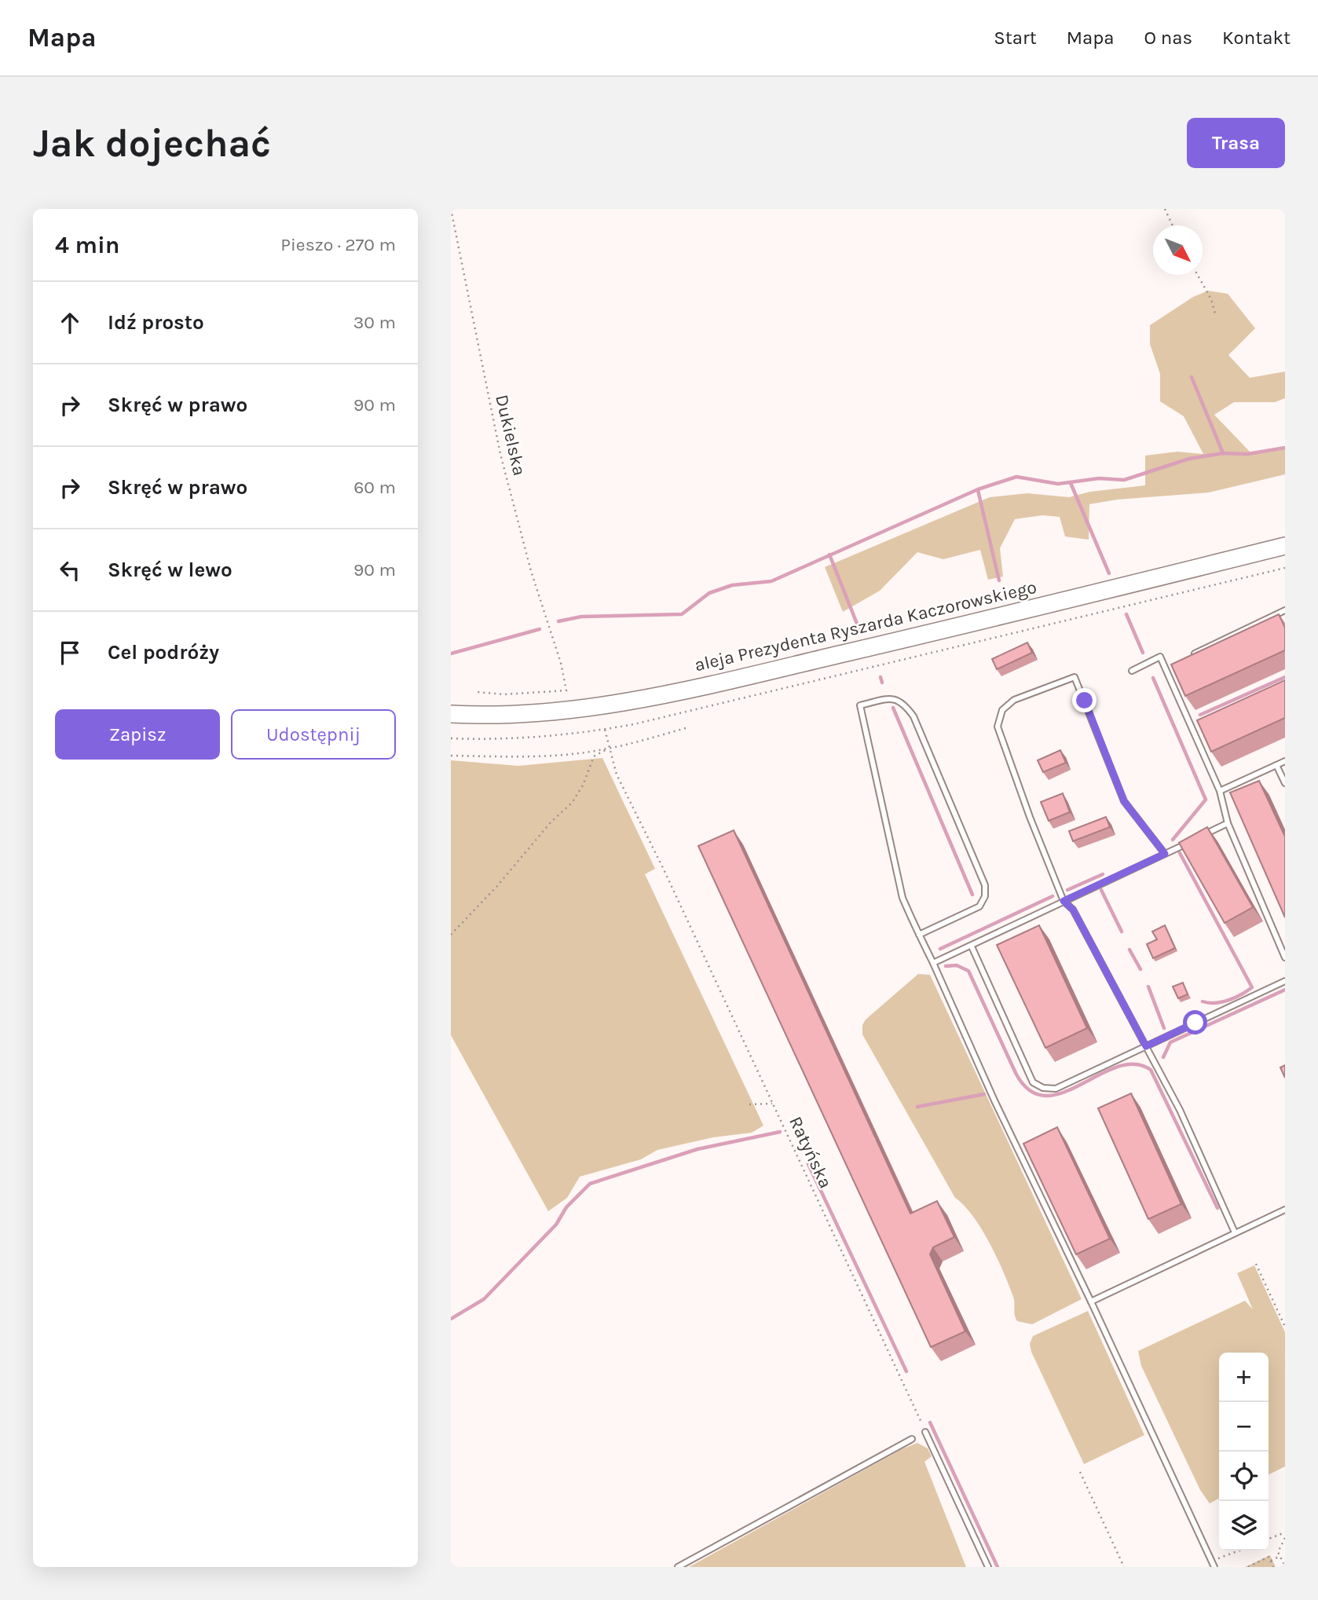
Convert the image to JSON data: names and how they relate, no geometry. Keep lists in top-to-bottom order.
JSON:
{
  "streets": {
    "main road": ["aleja Prezydenta Ryszarda Kaczorowskiego"],
    "path": ["Dukielska", "Ratyńska"]
  },
  "north": "bottom right",
  "page": {
    "header": "Mapa",
    "nav": [
      "Start",
      "Mapa",
      "O nas",
      "Kontakt"
    ],
    "buttons": [
      "Trasa",
      ["Zapisz", "Udostępnij"]
    ],
    "title": "Jak dojechać",
    "heading": ["4 min", "Pieszo · 270 m"],
    "list": [
      ["Idź prosto", "30 m"],
      ["Skręć w prawo", "90 m"],
      ["Skręć w prawo", "60 m"],
      ["Skręć w lewo", "90 m"],
      "Cel podróży"
    ],
    "map_buttons": ["+", "−"]
  }
}
